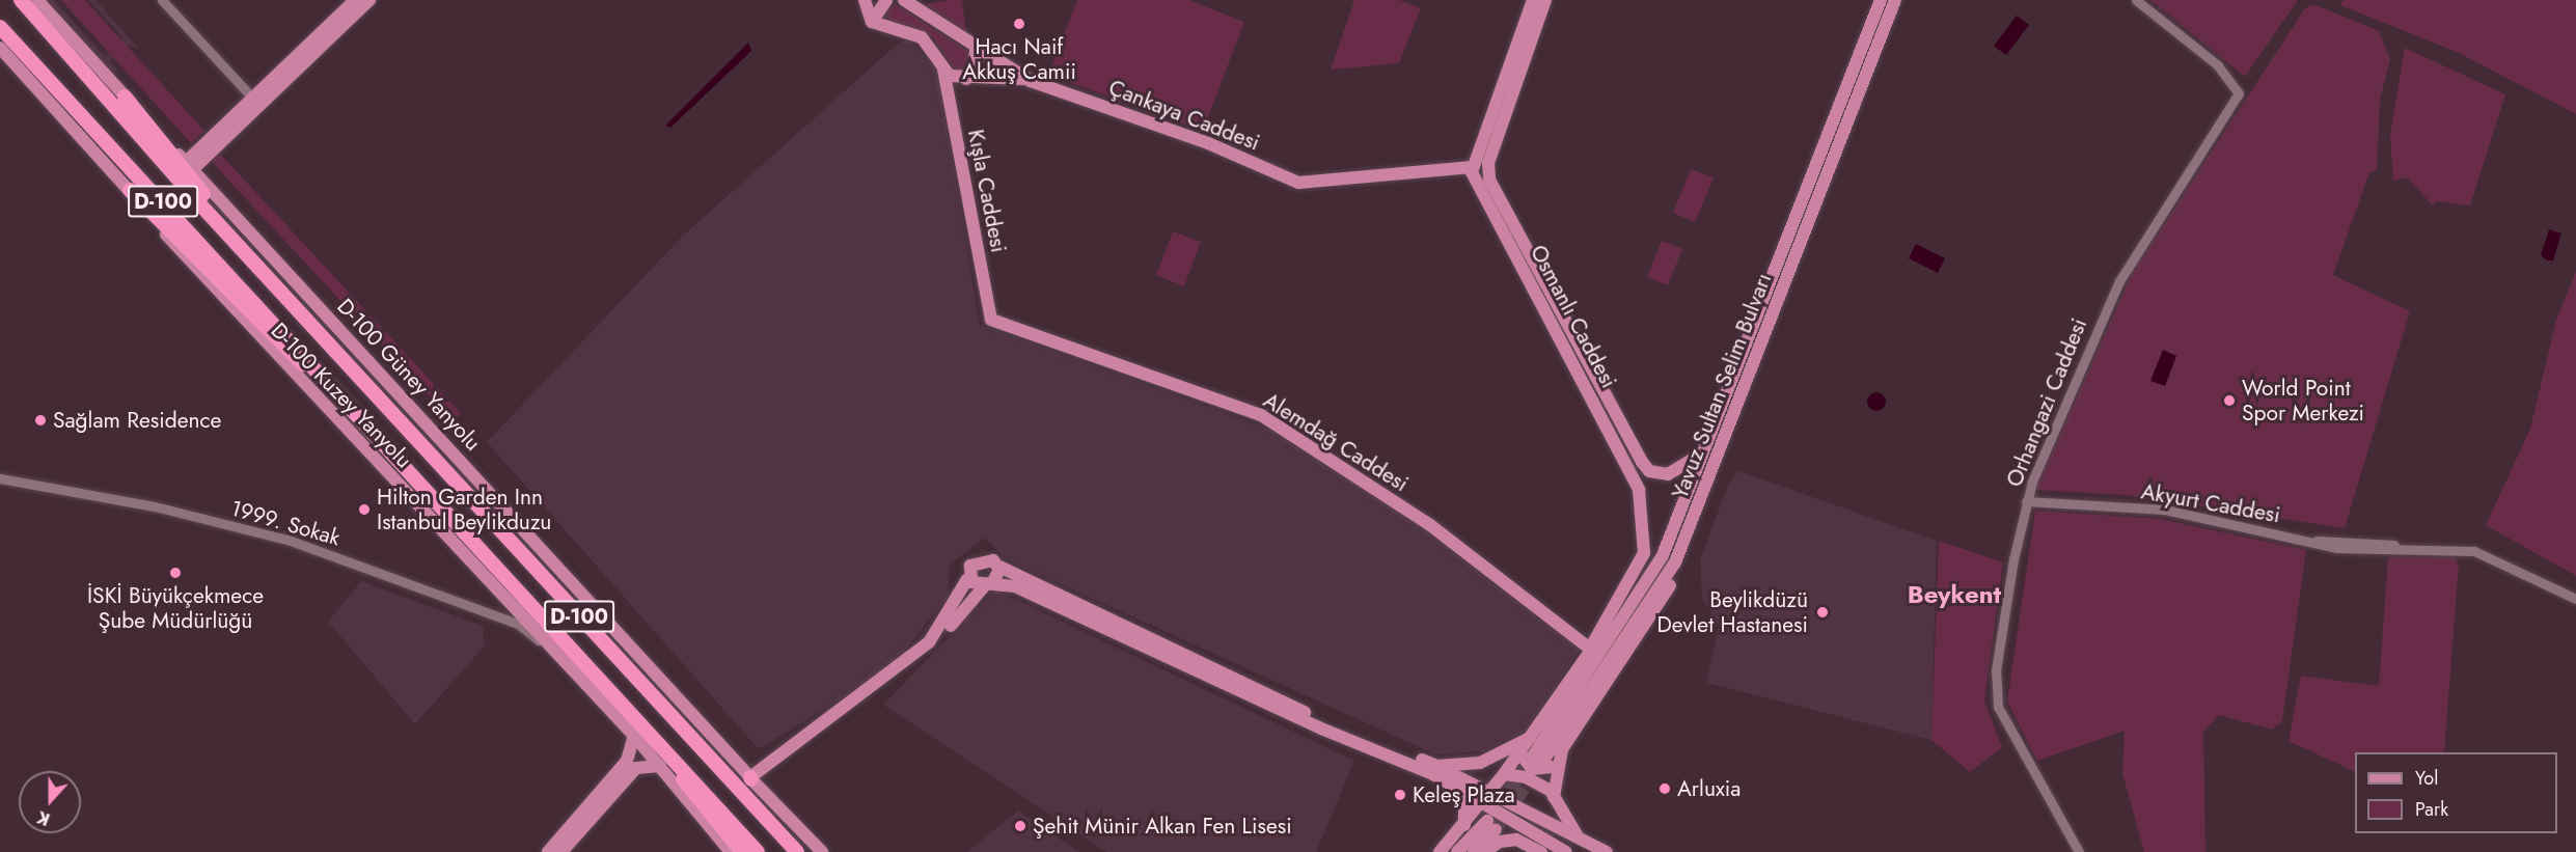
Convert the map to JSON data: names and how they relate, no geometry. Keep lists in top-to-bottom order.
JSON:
{
  "streets": {
    "highway": ["D-100"],
    "main road": [
      "Çankaya Caddesi",
      "Kışla Caddesi",
      "Osmanlı Caddesi",
      "D-100 Güney Yanyolu",
      "Yavuz Sultan Selim Bulvarı",
      "D-100 Kuzey Yanyolu",
      "Alemdağ Caddesi"
    ],
    "street": ["Orhangazi Caddesi", "Akyurt Caddesi", "1999. Sokak"]
  },
  "crossings": [
    ["Çankaya Caddesi", "Osmanlı Caddesi"],
    ["Kışla Caddesi", "Alemdağ Caddesi"],
    ["Osmanlı Caddesi", "Yavuz Sultan Selim Bulvarı"],
    ["D-100 Kuzey Yanyolu", "1999. Sokak"],
    ["Orhangazi Caddesi", "Akyurt Caddesi"]
  ],
  "districts": ["Beykent"],
  "places": [
    "Hacı Naif Akkuş Camii",
    "World Point Spor Merkezi",
    "Sağlam Residence",
    "Hilton Garden Inn Istanbul Beylikduzu",
    "İSKİ Büyükçekmece Şube Müdürlüğü",
    "Beylikdüzü Devlet Hastanesi",
    "Arluxia",
    "Keleş Plaza",
    "Şehit Münir Alkan Fen Lisesi"
  ],
  "legend": ["Yol", "Park"],
  "north": "bottom"
}
